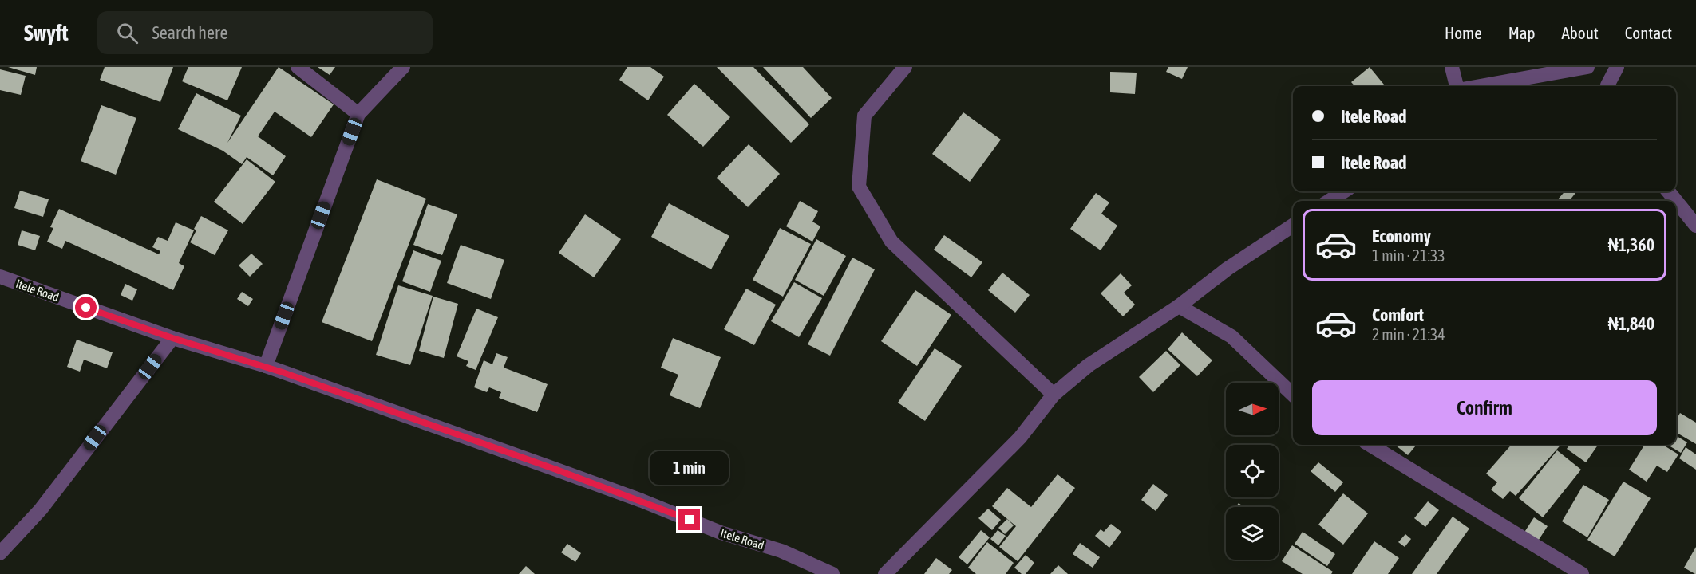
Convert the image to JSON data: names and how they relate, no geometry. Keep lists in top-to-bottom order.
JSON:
{
  "streets": {
    "street": ["Itele Road"]
  },
  "north": "right",
  "page": {
    "header": "Swyft",
    "search": "Search here",
    "nav": [
      "Home",
      "Map",
      "About",
      "Contact"
    ],
    "banner": ["Itele Road", "Itele Road"],
    "list": [
      {
        "name": "Economy",
        "note": "1 min · 21:33",
        "value": "₦1,360"
      },
      {
        "name": "Comfort",
        "note": "2 min · 21:34",
        "value": "₦1,840"
      }
    ],
    "buttons": "Confirm",
    "bubble": "1 min"
  }
}
